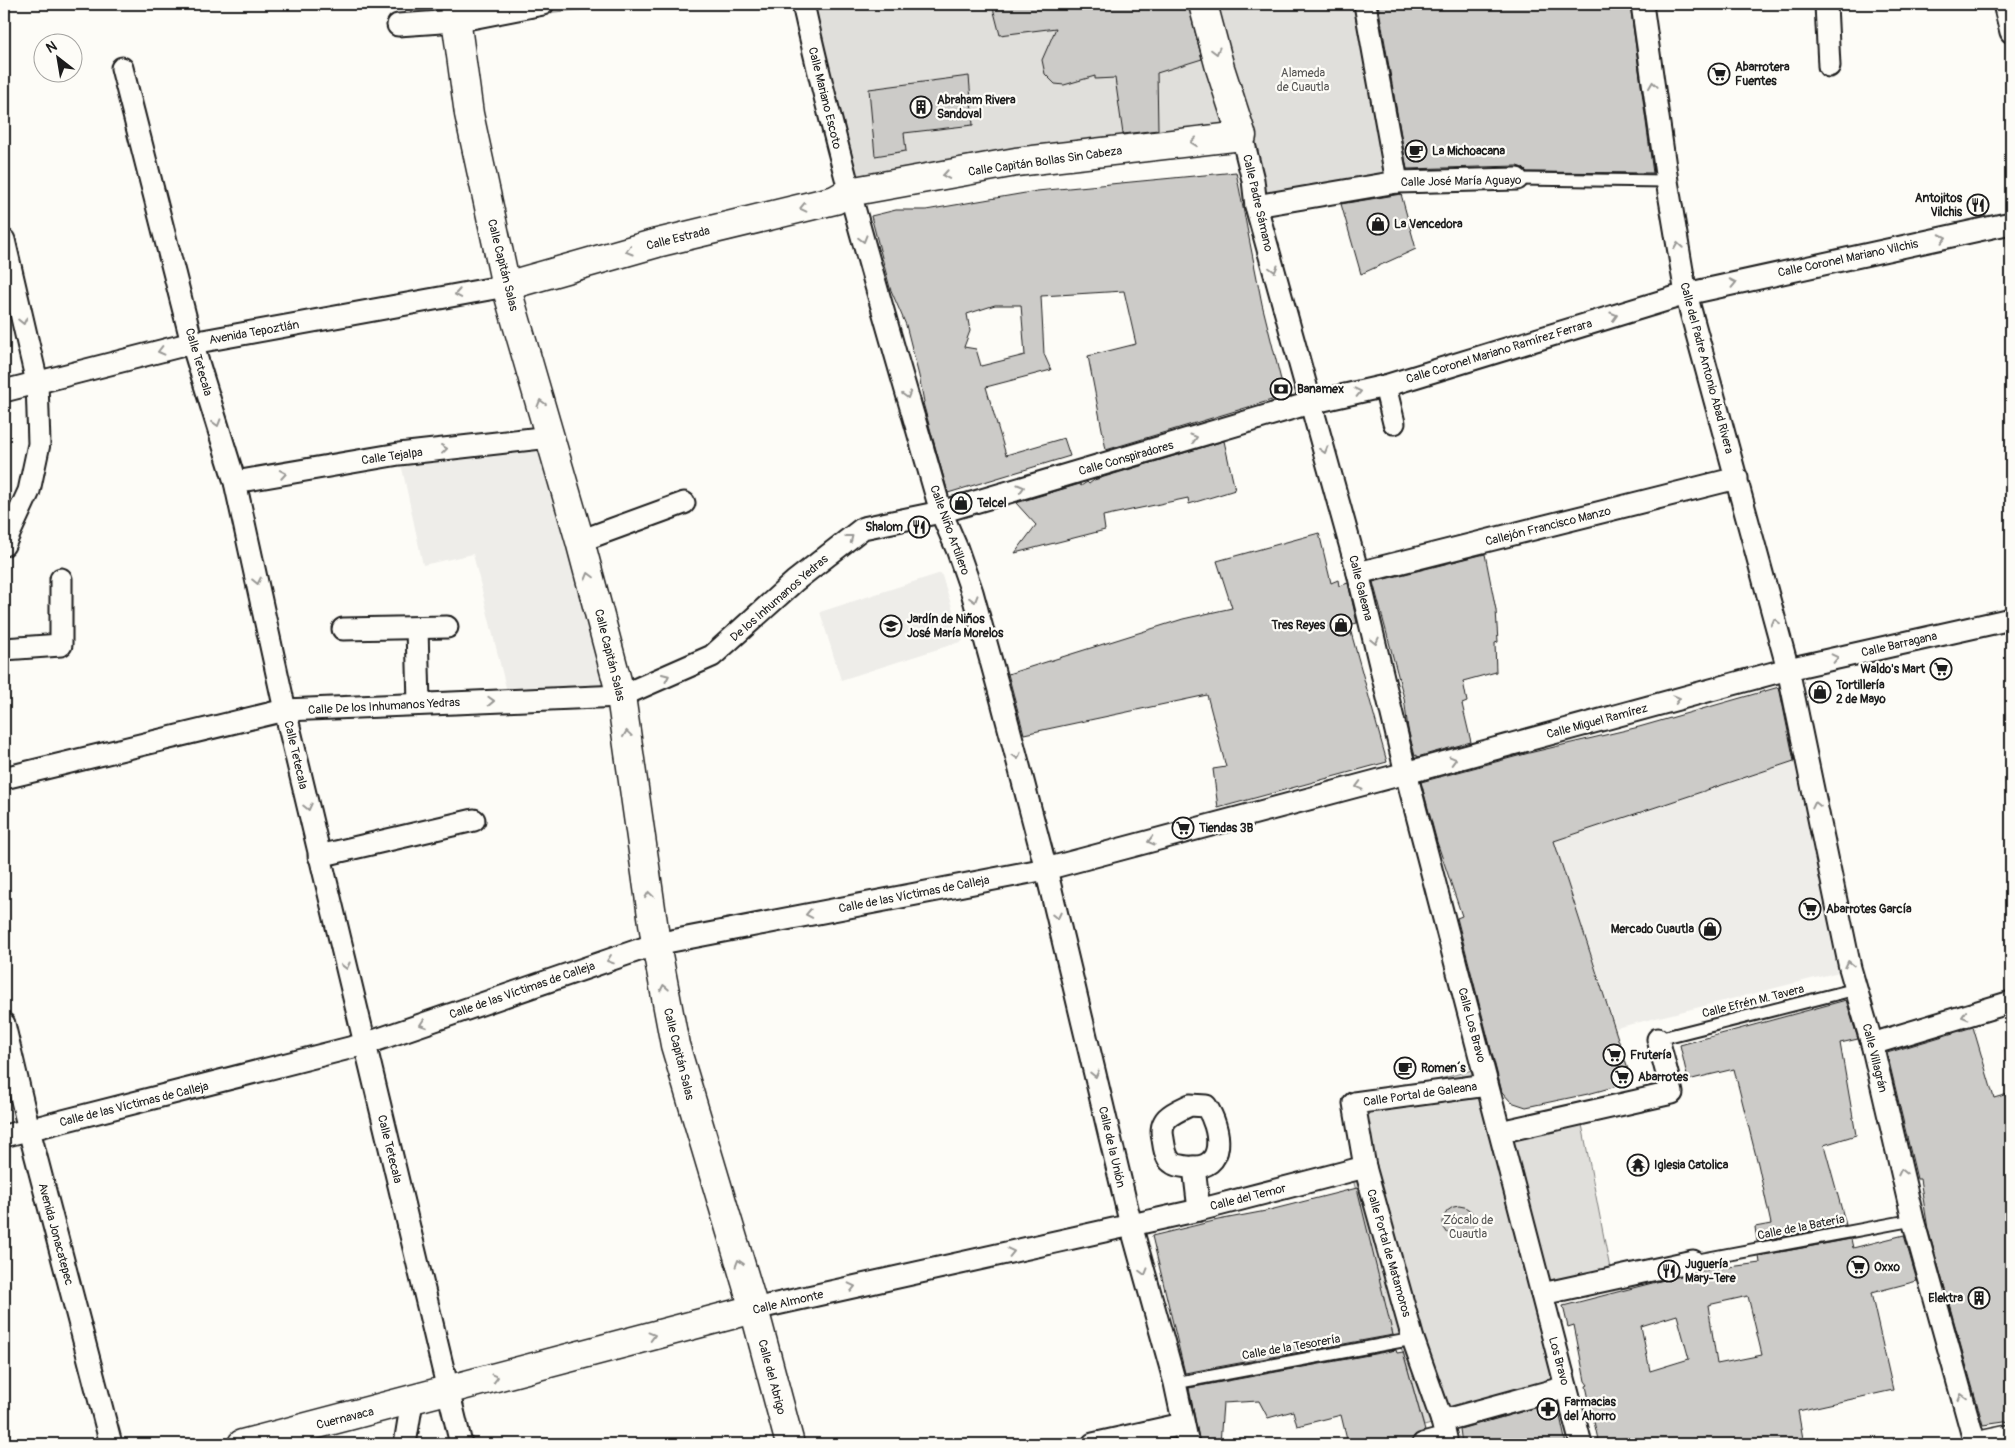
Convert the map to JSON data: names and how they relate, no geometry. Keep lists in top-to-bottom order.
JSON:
{
  "streets": {
    "street": [
      "Calle Mariano Escoto",
      "Calle Capitán Bollas Sin Cabeza",
      "Calle José María Aguayo",
      "Calle Padre Sámano",
      "Calle Estrada",
      "Calle Coronel Mariano Vilchis",
      "Calle Capitán Salas",
      "Avenida Tepoztlán",
      "Calle Coronel Mariano Ramírez Ferrara",
      "Calle Tetecala",
      "Calle del Padre Antonio Abad Rivera",
      "Calle Tejalpa",
      "Calle Conspiradores",
      "Callejón Francisco Manzo",
      "Calle Niño Artillero",
      "Calle Galeana",
      "De los Inhumanos Yedras",
      "Calle Barragana",
      "Calle De los Inhumanos Yedras",
      "Calle Miguel Ramírez",
      "Calle de las Víctimas de Calleja",
      "Calle Los Bravo",
      "Calle Villagrán",
      "Calle Portal de Galeana",
      "Calle de la Unión",
      "Calle del Temor",
      "Avenida Jonacatepec",
      "Calle Portal de Matamoros",
      "Calle Almonte",
      "Los Bravo",
      "Calle del Abrigo",
      "Cuernavaca"
    ],
    "lane": ["Calle Efrén M. Tavera", "Calle de la Batería", "Calle de la Tesorería"]
  },
  "crossings": [
    ["Calle Mariano Escoto", "Calle Capitán Bollas Sin Cabeza"],
    ["Calle Mariano Escoto", "Calle Estrada"],
    ["Calle Mariano Escoto", "Calle Niño Artillero"],
    ["Calle Capitán Bollas Sin Cabeza", "Calle Padre Sámano"],
    ["Calle Capitán Bollas Sin Cabeza", "Calle Estrada"],
    ["Calle Capitán Bollas Sin Cabeza", "Calle Niño Artillero"],
    ["Calle José María Aguayo", "Calle Padre Sámano"],
    ["Calle José María Aguayo", "Calle del Padre Antonio Abad Rivera"],
    ["Calle Padre Sámano", "Calle Coronel Mariano Ramírez Ferrara"],
    ["Calle Padre Sámano", "Calle Conspiradores"],
    ["Calle Padre Sámano", "Calle Galeana"],
    ["Calle Estrada", "Calle Capitán Salas"],
    ["Calle Estrada", "Avenida Tepoztlán"],
    ["Calle Estrada", "Calle Niño Artillero"],
    ["Calle Coronel Mariano Vilchis", "Calle Coronel Mariano Ramírez Ferrara"],
    ["Calle Coronel Mariano Vilchis", "Calle del Padre Antonio Abad Rivera"],
    ["Calle Capitán Salas", "Avenida Tepoztlán"],
    ["Calle Capitán Salas", "Calle Tejalpa"],
    ["Calle Capitán Salas", "De los Inhumanos Yedras"],
    ["Calle Capitán Salas", "Calle De los Inhumanos Yedras"],
    ["Calle Capitán Salas", "Calle de las Víctimas de Calleja"],
    ["Calle Capitán Salas", "Calle Almonte"],
    ["Calle Capitán Salas", "Calle del Abrigo"],
    ["Avenida Tepoztlán", "Calle Tetecala"],
    ["Calle Coronel Mariano Ramírez Ferrara", "Calle del Padre Antonio Abad Rivera"],
    ["Calle Coronel Mariano Ramírez Ferrara", "Calle Conspiradores"],
    ["Calle Coronel Mariano Ramírez Ferrara", "Calle Galeana"],
    ["Calle Tetecala", "Calle Tejalpa"],
    ["Calle Tetecala", "Calle De los Inhumanos Yedras"],
    ["Calle Tetecala", "Calle de las Víctimas de Calleja"],
    ["Calle Tetecala", "Calle Almonte"],
    ["Calle Tetecala", "Cuernavaca"],
    ["Calle del Padre Antonio Abad Rivera", "Callejón Francisco Manzo"],
    ["Calle del Padre Antonio Abad Rivera", "Calle Barragana"],
    ["Calle del Padre Antonio Abad Rivera", "Calle Miguel Ramírez"],
    ["Calle del Padre Antonio Abad Rivera", "Calle Villagrán"],
    ["Calle Conspiradores", "Calle Niño Artillero"],
    ["Calle Conspiradores", "Calle Galeana"],
    ["Calle Conspiradores", "De los Inhumanos Yedras"],
    ["Callejón Francisco Manzo", "Calle Galeana"],
    ["Calle Niño Artillero", "De los Inhumanos Yedras"],
    ["Calle Niño Artillero", "Calle Miguel Ramírez"],
    ["Calle Niño Artillero", "Calle de las Víctimas de Calleja"],
    ["Calle Niño Artillero", "Calle de la Unión"],
    ["Calle Galeana", "Calle Miguel Ramírez"],
    ["Calle Galeana", "Calle Los Bravo"],
    ["De los Inhumanos Yedras", "Calle De los Inhumanos Yedras"],
    ["Calle Barragana", "Calle Miguel Ramírez"],
    ["Calle Barragana", "Calle Villagrán"],
    ["Calle Miguel Ramírez", "Calle de las Víctimas de Calleja"],
    ["Calle Miguel Ramírez", "Calle Los Bravo"],
    ["Calle Miguel Ramírez", "Calle Villagrán"],
    ["Calle Miguel Ramírez", "Calle de la Unión"],
    ["Calle de las Víctimas de Calleja", "Calle de la Unión"],
    ["Calle de las Víctimas de Calleja", "Avenida Jonacatepec"],
    ["Calle Efrén M. Tavera", "Calle Villagrán"],
    ["Calle Los Bravo", "Calle Portal de Galeana"],
    ["Calle Los Bravo", "Los Bravo"],
    ["Calle Villagrán", "Calle de la Batería"],
    ["Calle Portal de Galeana", "Calle Portal de Matamoros"],
    ["Calle de la Unión", "Calle del Temor"],
    ["Calle de la Unión", "Calle Almonte"],
    ["Calle de la Unión", "Calle de la Tesorería"],
    ["Calle del Temor", "Calle Portal de Matamoros"],
    ["Calle del Temor", "Calle Almonte"],
    ["Calle Portal de Matamoros", "Calle de la Tesorería"],
    ["Calle Almonte", "Calle del Abrigo"],
    ["Calle Almonte", "Cuernavaca"]
  ],
  "one_way": [
    "Calle Capitán Bollas Sin Cabeza",
    "Calle Padre Sámano",
    "Calle Estrada",
    "Calle Coronel Mariano Vilchis",
    "Calle Capitán Salas",
    "Avenida Tepoztlán",
    "Calle Coronel Mariano Ramírez Ferrara",
    "Calle Tetecala",
    "Calle del Padre Antonio Abad Rivera",
    "Calle Conspiradores",
    "Calle Niño Artillero",
    "Calle Galeana",
    "De los Inhumanos Yedras",
    "Calle Barragana",
    "Calle de las Víctimas de Calleja",
    "Calle Villagrán",
    "Calle de la Unión",
    "Calle Almonte"
  ],
  "parks": ["Alameda de Cuautla", "Zócalo de Cuautla"],
  "places": {
    "supermarket": [
      "Abarrotera Fuentes",
      "Waldo's Mart",
      "Tiendas 3B",
      "Abarrotes García",
      "Frutería",
      "Abarrotes",
      "Oxxo"
    ],
    "building": ["Abraham Rivera Sandoval", "Elektra"],
    "cafe": ["La Michoacana", "Romen´s"],
    "restaurant": ["Antojitos Vilchis", "Shalom", "Juguería Mary-Tere"],
    "shop": [
      "La Vencedora",
      "Telcel",
      "Tres Reyes",
      "Tortillería 2 de Mayo",
      "Mercado Cuautla"
    ],
    "bank": ["Banamex"],
    "school or university": ["Jardín de Niños José María Morelos"],
    "temple": ["Iglesia Catolica"],
    "pharmacy": ["Farmacias del Ahorro"]
  },
  "north": "top left"
}
